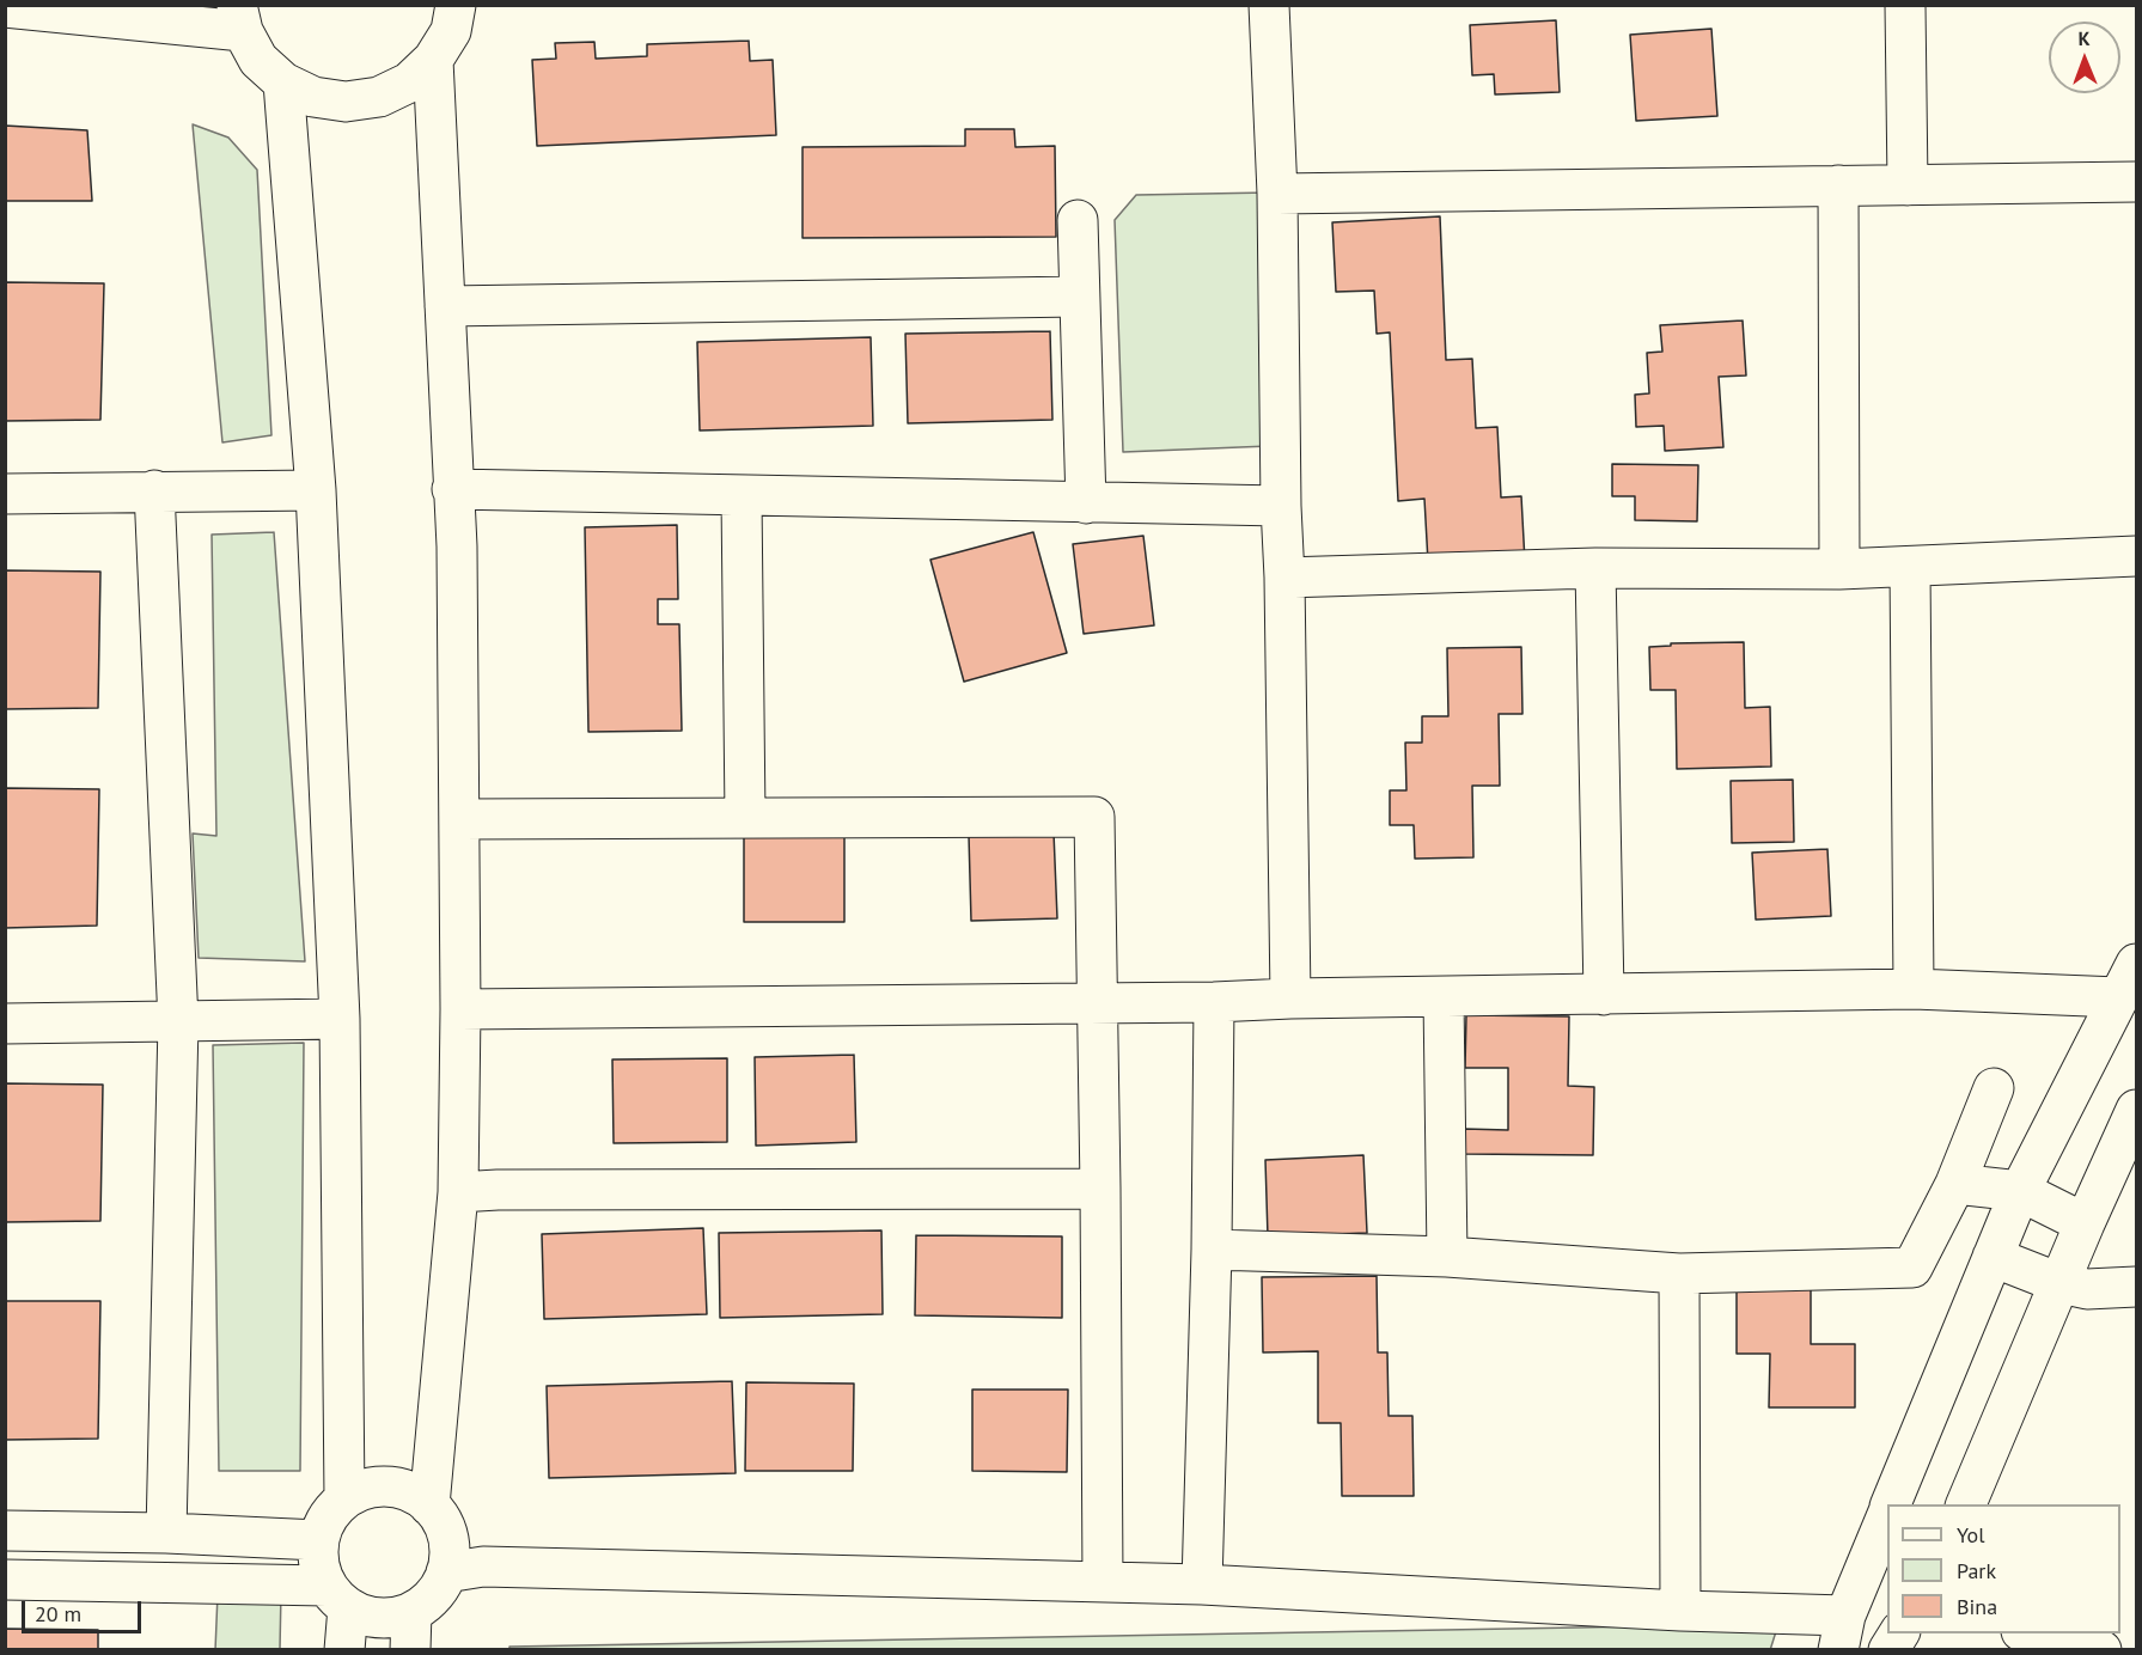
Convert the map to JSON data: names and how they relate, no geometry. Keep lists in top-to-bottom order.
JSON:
{
  "legend": ["Yol", "Park", "Bina"],
  "scale_bar": "20 m",
  "north": "top"
}
